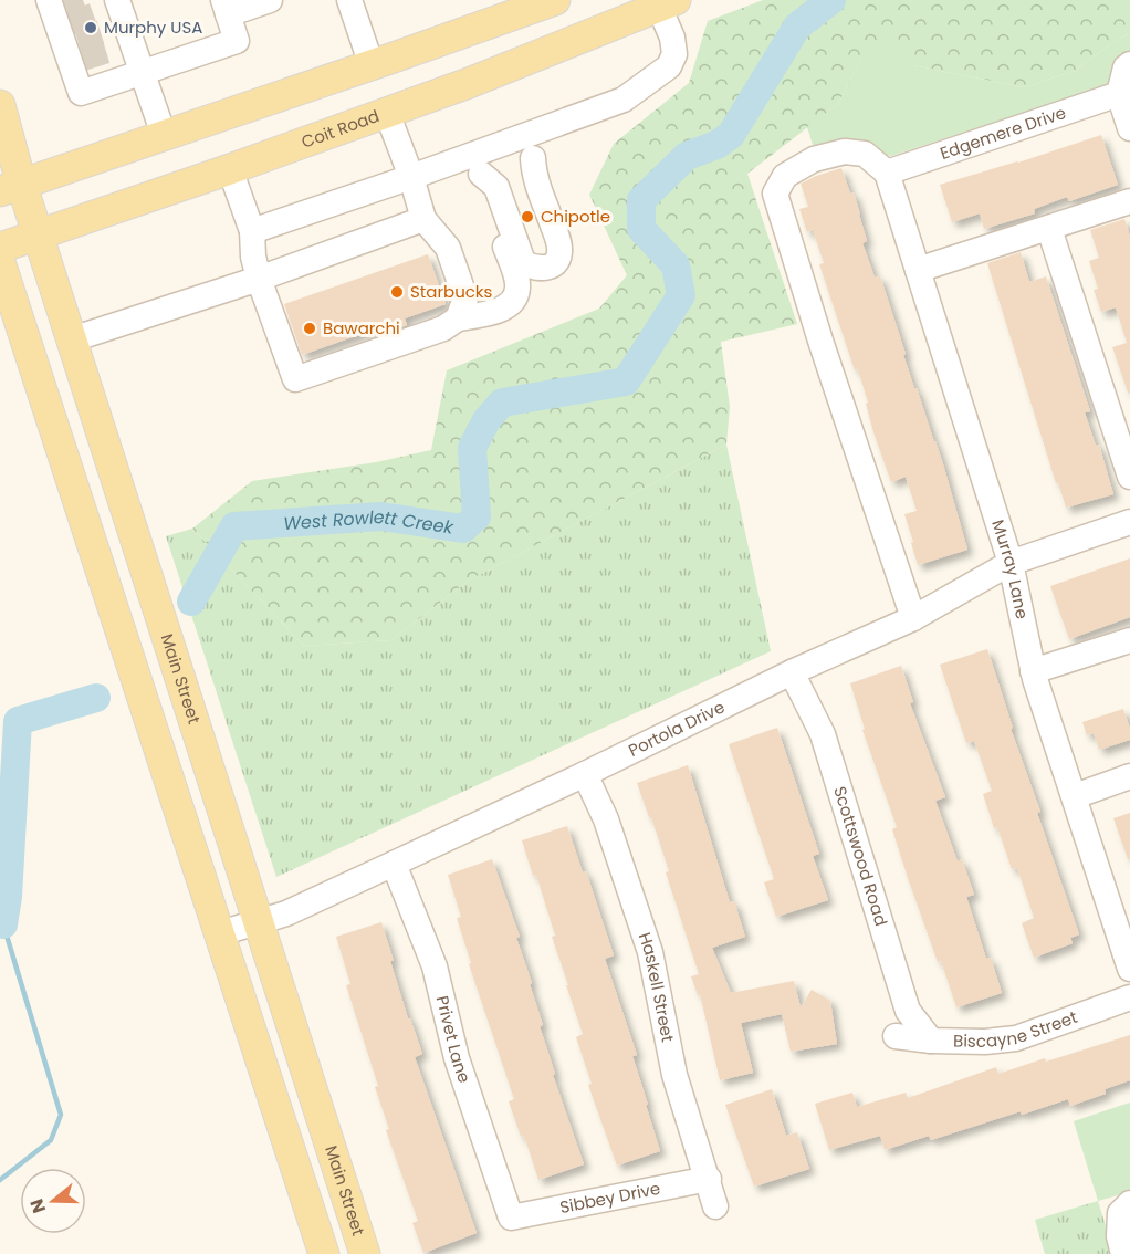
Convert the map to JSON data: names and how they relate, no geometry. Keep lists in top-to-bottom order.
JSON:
{
  "streets": {
    "main road": ["Coit Road", "Main Street"],
    "street": [
      "Edgemere Drive",
      "Murray Lane",
      "Portola Drive",
      "Scottswood Road",
      "Haskell Street",
      "Biscayne Street",
      "Privet Lane",
      "Sibbey Drive"
    ]
  },
  "crossings": [
    ["Coit Road", "Main Street"],
    ["Edgemere Drive", "Murray Lane"],
    ["Murray Lane", "Portola Drive"],
    ["Main Street", "Portola Drive"],
    ["Portola Drive", "Scottswood Road"],
    ["Portola Drive", "Haskell Street"],
    ["Portola Drive", "Privet Lane"],
    ["Scottswood Road", "Biscayne Street"],
    ["Haskell Street", "Sibbey Drive"],
    ["Privet Lane", "Sibbey Drive"]
  ],
  "water": ["West Rowlett Creek"],
  "places": [
    "Murphy USA",
    "Chipotle",
    "Starbucks",
    "Bawarchi"
  ],
  "north": "left"
}
